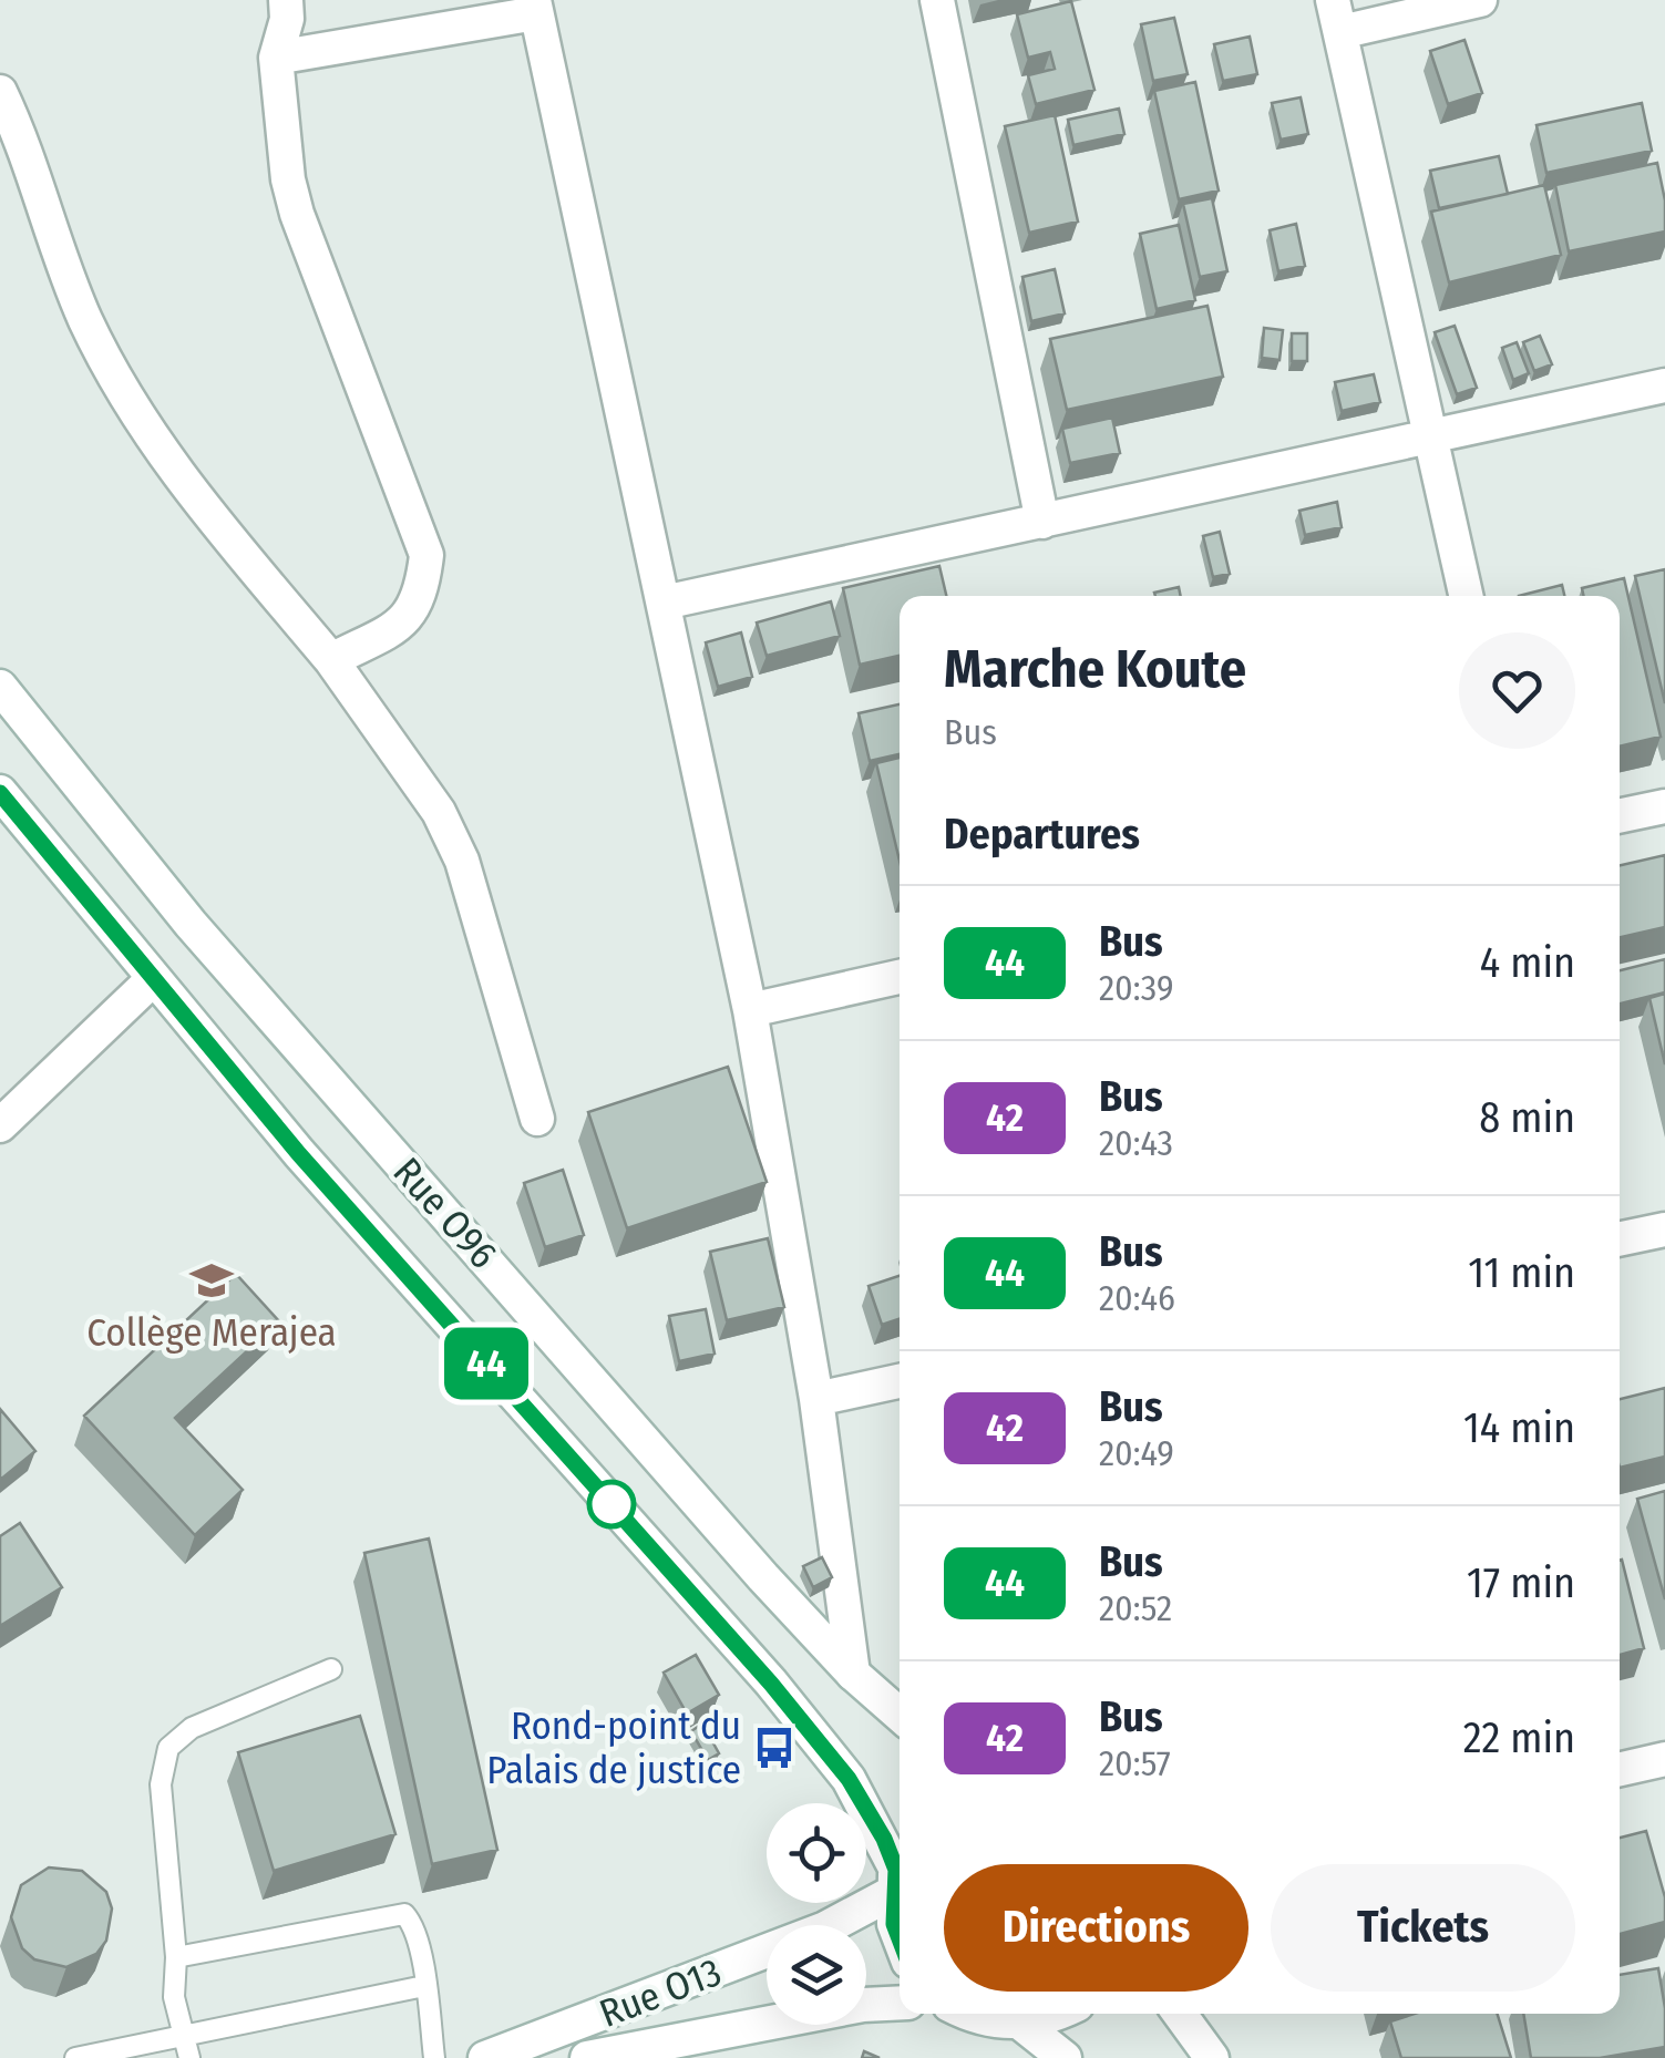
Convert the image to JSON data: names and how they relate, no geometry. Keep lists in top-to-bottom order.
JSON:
{
  "streets": {
    "street": ["Rue O96", "Rue O13"]
  },
  "crossings": [
    ["Rue O96", "Rue O13"]
  ],
  "places": {
    "school or university": ["Collège Merajea"],
    "bus stop": ["Rond-point du Palais de justice"]
  },
  "lines": ["bus line 44"],
  "page": {
    "on_map": "44",
    "heading": [
      ["Marche Koute", "Bus"],
      "Departures"
    ],
    "list": [
      {
        "mark": "44",
        "name": "Bus",
        "note": "20:39",
        "value": "4 min"
      },
      {
        "mark": "42",
        "name": "Bus",
        "note": "20:43",
        "value": "8 min"
      },
      {
        "mark": "44",
        "name": "Bus",
        "note": "20:46",
        "value": "11 min"
      },
      {
        "mark": "42",
        "name": "Bus",
        "note": "20:49",
        "value": "14 min"
      },
      {
        "mark": "44",
        "name": "Bus",
        "note": "20:52",
        "value": "17 min"
      },
      {
        "mark": "42",
        "name": "Bus",
        "note": "20:57",
        "value": "22 min"
      }
    ],
    "buttons": ["Directions", "Tickets"]
  }
}
